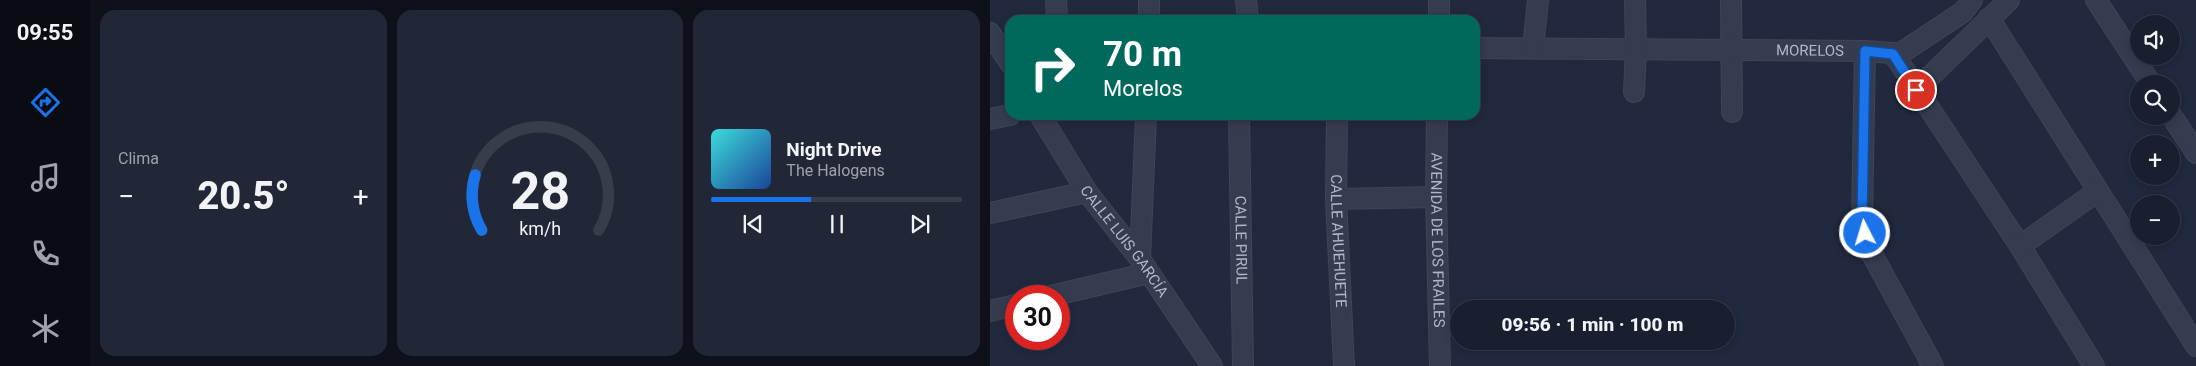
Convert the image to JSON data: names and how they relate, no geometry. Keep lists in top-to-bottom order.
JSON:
{
  "streets": {
    "street": [
      "MORELOS",
      "CALLE PIRUL",
      "CALLE LUIS GARCÍA",
      "CALLE AHUEHUETE",
      "AVENIDA DE LOS FRAILES"
    ]
  },
  "page": {
    "tabs": "09:55",
    "tile": "Clima",
    "map_buttons": ["+", "−"],
    "turn": ["70 m", "Morelos"],
    "song": ["Night Drive", "The Halogens"],
    "heat": ["−", "20.5°", "+"],
    "limit": "30",
    "trip": "09:56 · 1 min · 100 m",
    "gauge": ["28", "km/h"]
  }
}
